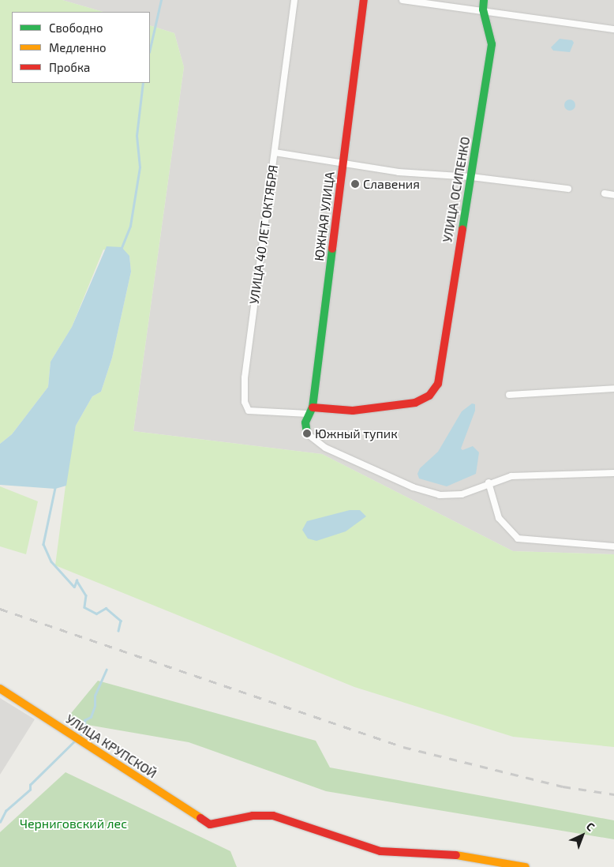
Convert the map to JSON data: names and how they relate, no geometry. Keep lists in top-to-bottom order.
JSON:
{
  "streets": {
    "street": [
      "УЛИЦА ОСИПЕНКО",
      "ЮЖНАЯ УЛИЦА",
      "УЛИЦА 40 ЛЕТ ОКТЯБРЯ",
      "УЛИЦА КРУПСКОЙ"
    ]
  },
  "crossings": [
    ["УЛИЦА ОСИПЕНКО", "ЮЖНАЯ УЛИЦА"],
    ["УЛИЦА ОСИПЕНКО", "УЛИЦА 40 ЛЕТ ОКТЯБРЯ"],
    ["ЮЖНАЯ УЛИЦА", "УЛИЦА 40 ЛЕТ ОКТЯБРЯ"]
  ],
  "parks": ["Черниговский лес"],
  "places": ["Славения", "Южный тупик"],
  "legend": ["Свободно", "Медленно", "Пробка"],
  "north": "top right"
}
